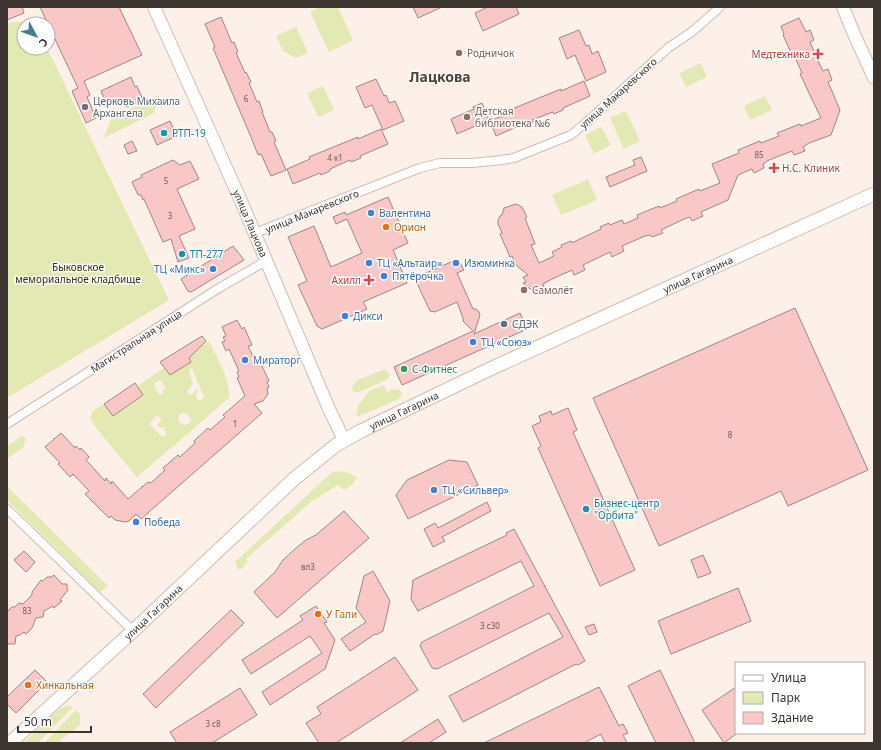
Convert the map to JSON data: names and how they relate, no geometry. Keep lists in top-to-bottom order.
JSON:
{
  "streets": {
    "main road": ["улица Гагарина"],
    "street": ["улица Макаревского", "улица Лацкова", "Магистральная улица"]
  },
  "crossings": [
    ["улица Макаревского", "улица Лацкова"],
    ["улица Лацкова", "улица Гагарина"],
    ["улица Лацкова", "Магистральная улица"]
  ],
  "districts": ["Лацкова"],
  "parks": ["Быковское мемориальное кладбище"],
  "places": {
    "other": [
      "Родничок",
      "Церковь Михаила Архангела",
      "Детская библиотека №6",
      "РТП-19",
      "Валентина",
      "Орион",
      "ТП-277",
      "ТЦ «Альтаир»",
      "Изюминка",
      "ТЦ «Микс»",
      "Пятёрочка",
      "Самолёт",
      "Дикси",
      "СДЭК",
      "ТЦ «Союз»",
      "Мираторг",
      "С-Фитнес",
      "ТЦ «Сильвер»",
      "Бизнес-центр \"Орбита\"",
      "Победа",
      "У Гали",
      "Хинкальная"
    ],
    "health": ["Медтехника", "Н.С. Клиник", "Ахилл"]
  },
  "house_numbers": [
    "6",
    "85",
    "4 к1",
    "5",
    "3",
    "1",
    "8",
    "вл3",
    "83",
    "3 с30",
    "3 с8"
  ],
  "legend": ["Улица", "Парк", "Здание"],
  "scale_bar": "50 m",
  "north": "bottom right"
}
